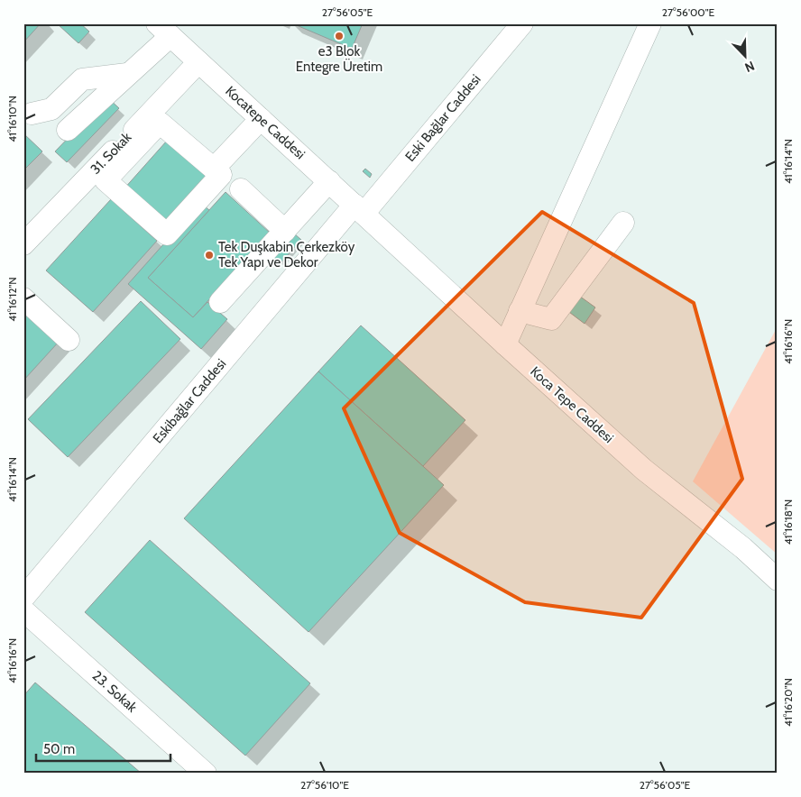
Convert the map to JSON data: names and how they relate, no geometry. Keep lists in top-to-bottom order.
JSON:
{
  "streets": {
    "street": [
      "Eski Bağlar Caddesi",
      "Kocatepe Caddesi",
      "31. Sokak",
      "Eskibağlar Caddesi",
      "Koca Tepe Caddesi",
      "23. Sokak"
    ]
  },
  "crossings": [
    ["Eski Bağlar Caddesi", "Kocatepe Caddesi"],
    ["Eski Bağlar Caddesi", "Eskibağlar Caddesi"],
    ["Eski Bağlar Caddesi", "Koca Tepe Caddesi"],
    ["Kocatepe Caddesi", "31. Sokak"],
    ["Kocatepe Caddesi", "Eskibağlar Caddesi"],
    ["Kocatepe Caddesi", "Koca Tepe Caddesi"],
    ["Eskibağlar Caddesi", "Koca Tepe Caddesi"]
  ],
  "places": ["e3 Blok Entegre Üretim", "Tek Duşkabin Çerkezköy Tek Yapı ve Dekor"],
  "scale_bar": "50 m",
  "north": "bottom right",
  "coordinates": [
    "27°56'05\"E",
    "27°56'00\"E",
    "41°16'10\"N",
    "41°16'14\"N",
    "41°16'12\"N",
    "41°16'16\"N",
    "41°16'18\"N",
    "41°16'20\"N",
    "27°56'10\"E"
  ]
}
